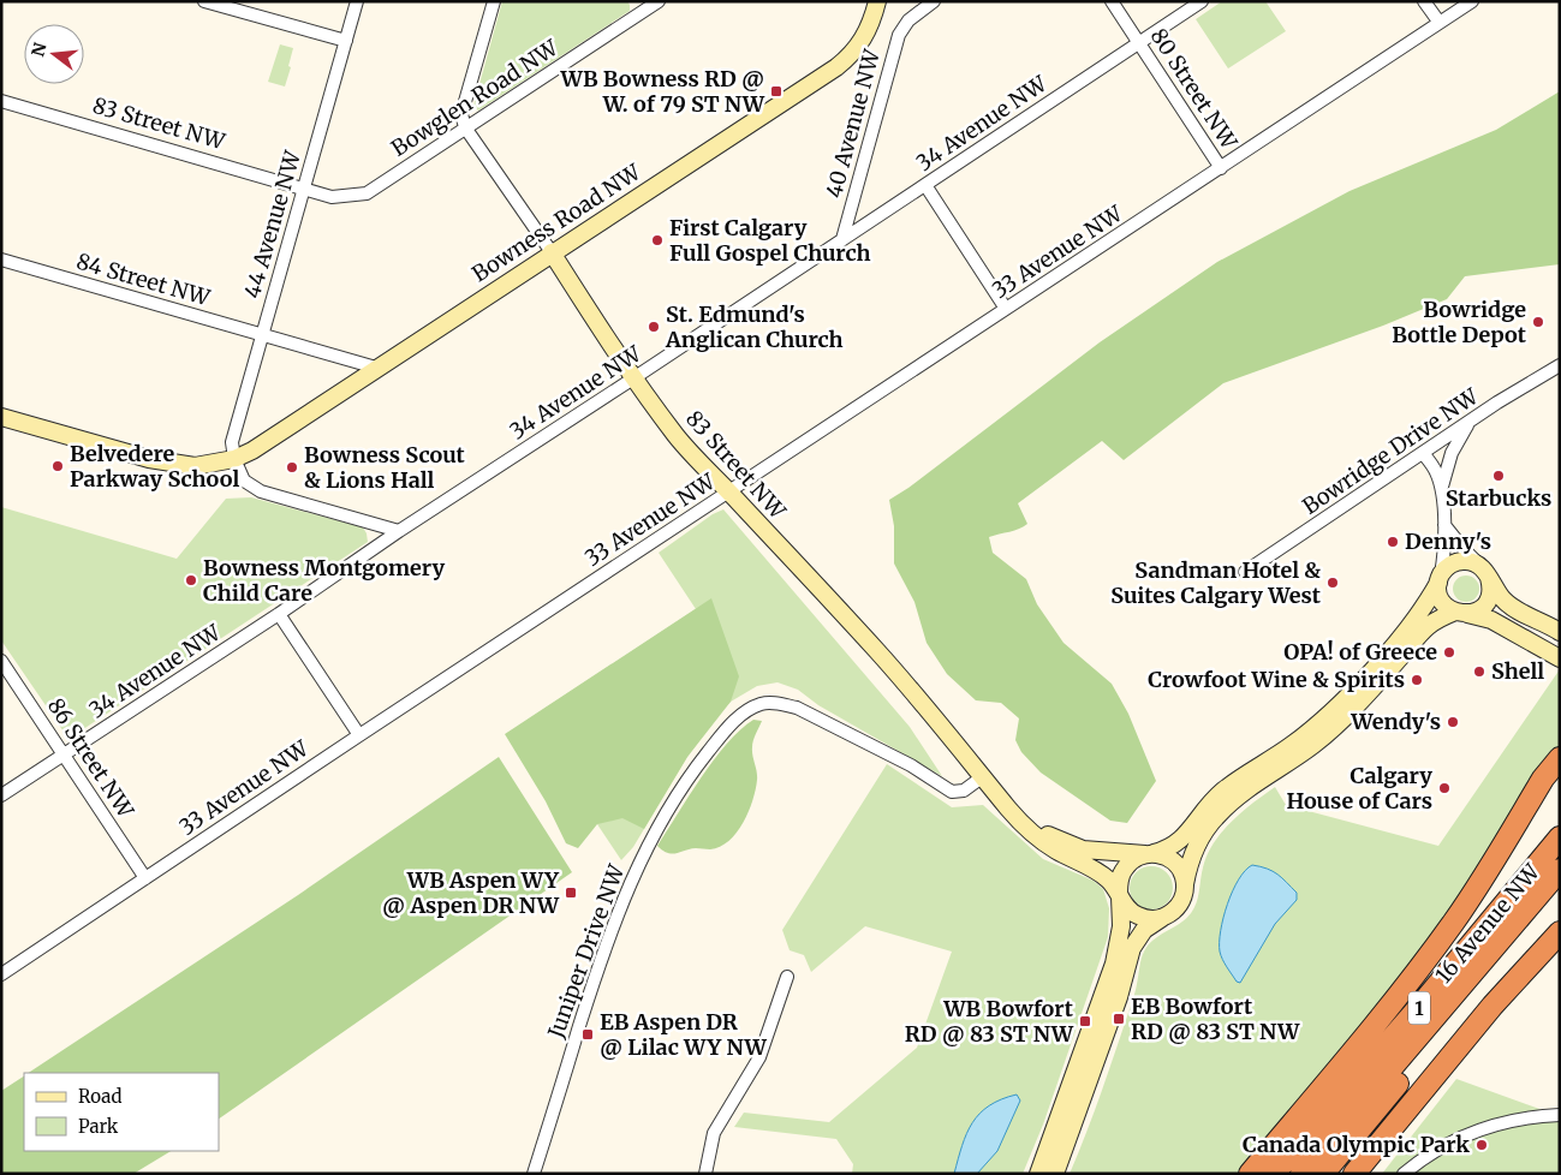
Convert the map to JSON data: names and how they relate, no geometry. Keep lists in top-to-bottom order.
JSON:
{
  "streets": {
    "highway": ["16 Avenue NW", "1"],
    "street": [
      "80 Street NW",
      "Bowglen Road NW",
      "83 Street NW",
      "40 Avenue NW",
      "34 Avenue NW",
      "Bowness Road NW",
      "44 Avenue NW",
      "33 Avenue NW",
      "84 Street NW",
      "Bowridge Drive NW",
      "86 Street NW",
      "Juniper Drive NW"
    ]
  },
  "crossings": [
    ["80 Street NW", "34 Avenue NW"],
    ["80 Street NW", "33 Avenue NW"],
    ["Bowglen Road NW", "83 Street NW"],
    ["Bowglen Road NW", "44 Avenue NW"],
    ["83 Street NW", "34 Avenue NW"],
    ["83 Street NW", "Bowness Road NW"],
    ["83 Street NW", "44 Avenue NW"],
    ["83 Street NW", "33 Avenue NW"],
    ["83 Street NW", "Juniper Drive NW"],
    ["40 Avenue NW", "34 Avenue NW"],
    ["34 Avenue NW", "86 Street NW"],
    ["Bowness Road NW", "44 Avenue NW"],
    ["Bowness Road NW", "84 Street NW"],
    ["44 Avenue NW", "84 Street NW"],
    ["33 Avenue NW", "86 Street NW"]
  ],
  "places": {
    "transit": [
      "WB Bowness RD @ W. of 79 ST NW",
      "WB Aspen WY @ Aspen DR NW",
      "EB Bowfort RD @ 83 ST NW",
      "WB Bowfort RD @ 83 ST NW",
      "EB Aspen DR @ Lilac WY NW"
    ],
    "other": [
      "First Calgary Full Gospel Church",
      "Bowridge Bottle Depot",
      "St. Edmund's Anglican Church",
      "Belvedere Parkway School",
      "Bowness Scout & Lions Hall",
      "Starbucks",
      "Denny's",
      "Bowness Montgomery Child Care",
      "Sandman Hotel & Suites Calgary West",
      "OPA! of Greece",
      "Shell",
      "Crowfoot Wine & Spirits",
      "Wendy's",
      "Calgary House of Cars",
      "Canada Olympic Park"
    ]
  },
  "legend": ["Road", "Park"],
  "north": "left"
}
